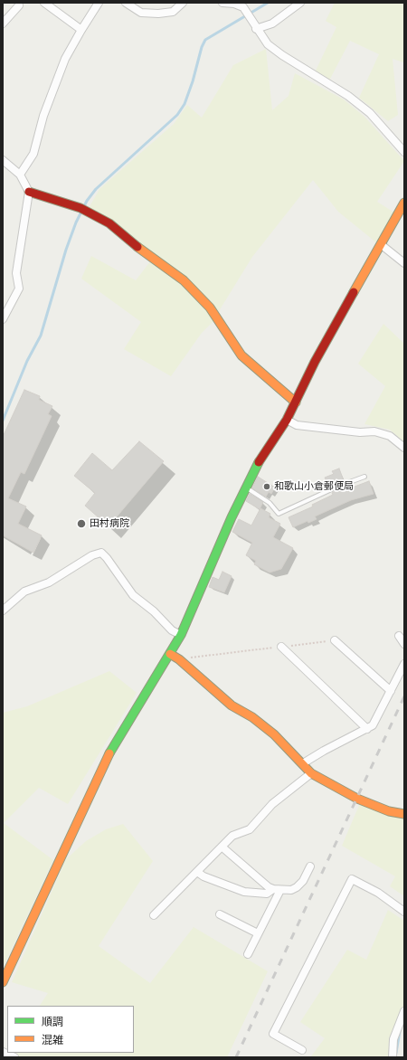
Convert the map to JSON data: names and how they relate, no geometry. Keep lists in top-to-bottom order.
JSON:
{
  "places": ["和歌山小倉郵便局", "田村病院"],
  "legend": ["順調", "混雑"]
}
